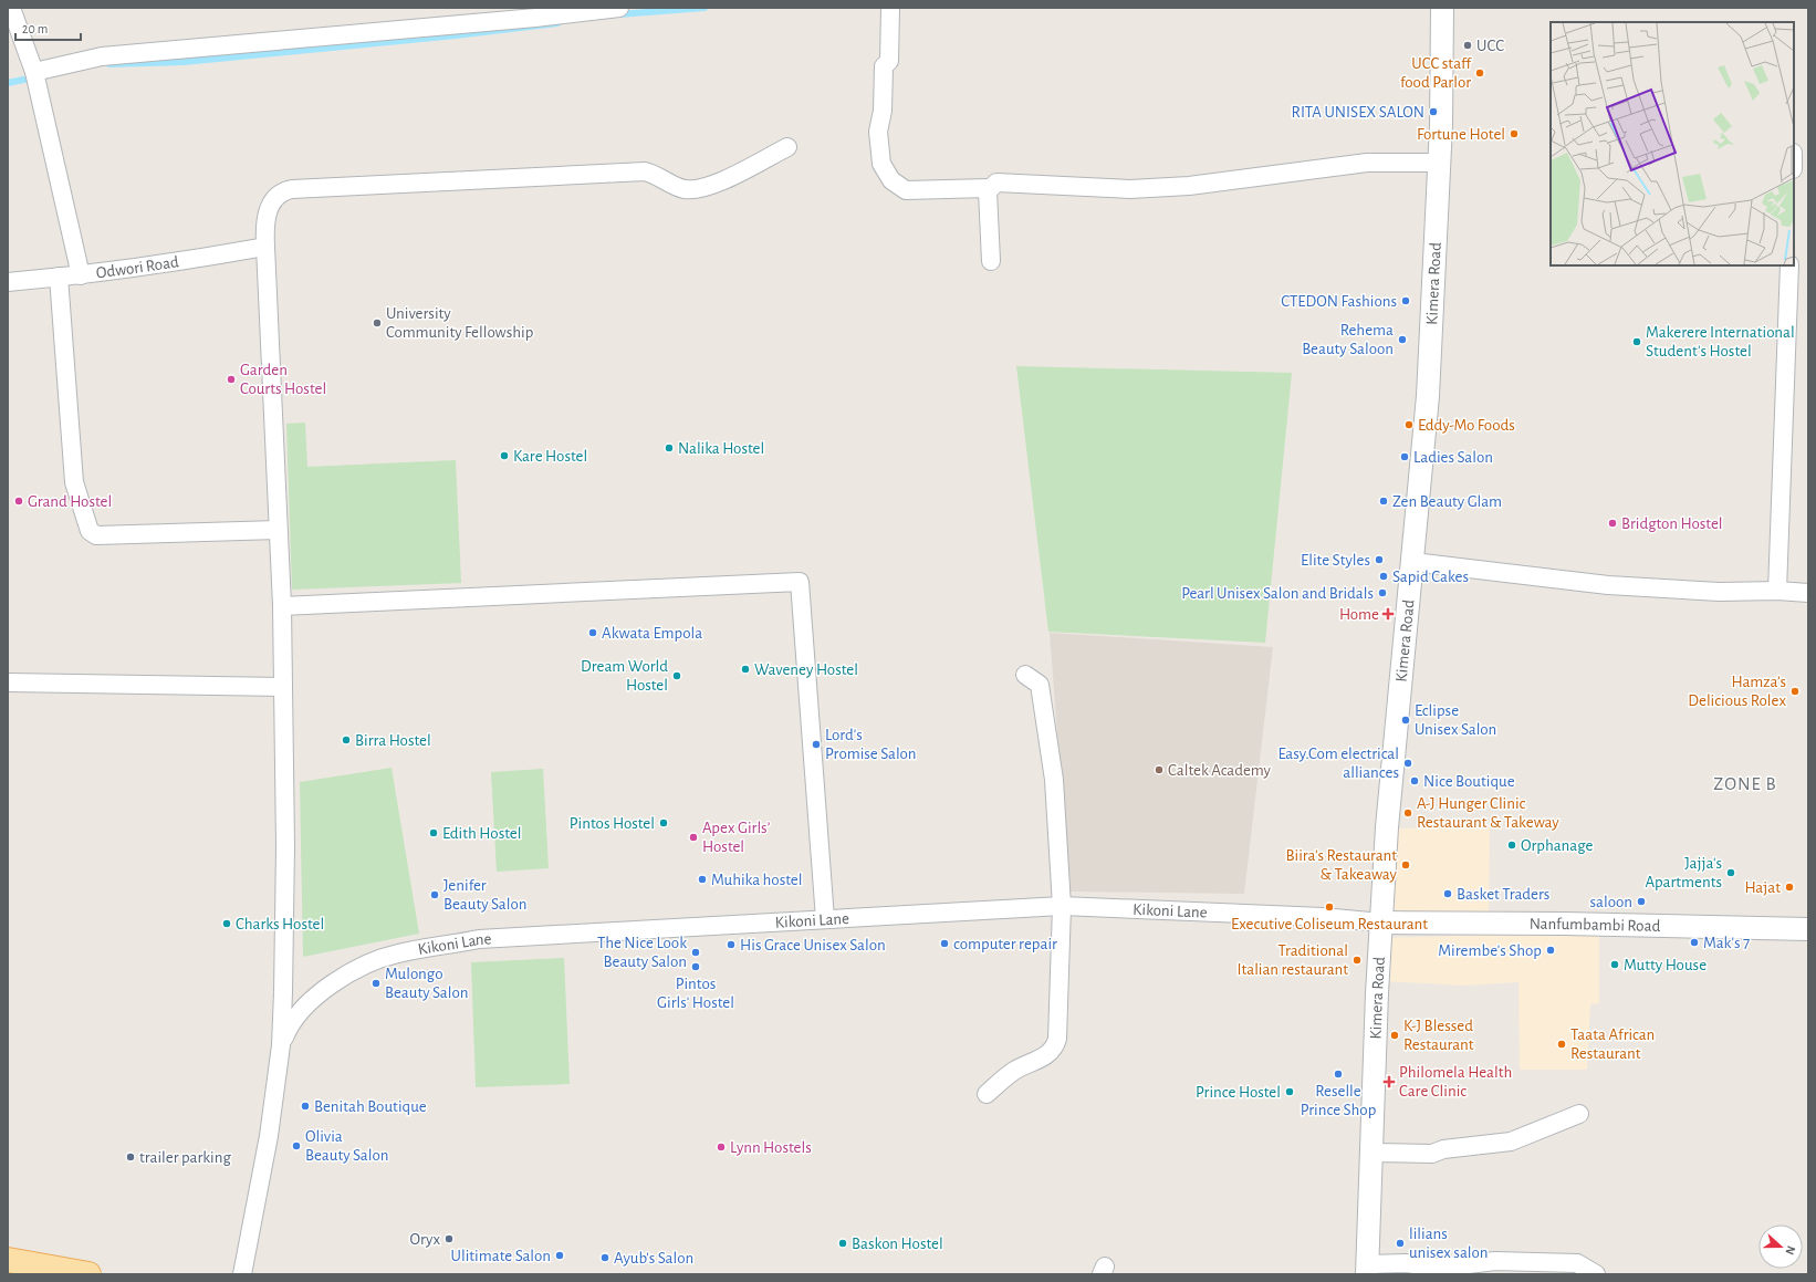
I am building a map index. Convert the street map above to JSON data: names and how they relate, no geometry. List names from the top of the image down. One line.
{"streets":{"street":["Odwori Road","Kimera Road","Kikoni Lane","Nanfumbambi Road"]},"crossings":[["Kimera Road","Kikoni Lane"],["Kimera Road","Nanfumbambi Road"],["Kikoni Lane","Nanfumbambi Road"]],"districts":["ZONE B"],"places":{"other":["UCC","UCC staff food Parlor","RITA UNISEX SALON","Fortune Hotel","CTEDON Fashions","University Community Fellowship","Rehema Beauty Saloon","Makerere International Student's Hostel","Garden Courts Hostel","Eddy-Mo Foods","Nalika Hostel","Kare Hostel","Ladies Salon","Grand Hostel","Zen Beauty Glam","Bridgton Hostel","Elite Styles","Sapid Cakes","Pearl Unisex Salon and Bridals","Akwata Empola","Waveney Hostel","Dream World Hostel","Hamza’s Delicious Rolex","Eclipse Unisex Salon","Birra Hostel","Lord's Promise Salon","Easy.Com electrical alliances","Caltek Academy","Nice Boutique","A-J Hunger Clinic Restaurant & Takeway","Pintos Hostel","Edith Hostel","Apex Girls’ Hostel","Orphanage","Biira's Restaurant & Takeaway","Jajja's Apartments","Muhika hostel","Hajat","Basket Traders","Jenifer Beauty Salon","saloon","Executive Coliseum Restaurant","Charks Hostel","Mak's 7","computer repair","His Grace Unisex Salon","Mirembe's Shop","The Nice Look Beauty Salon","Traditional Italian restaurant","Mutty House","Pintos Girls' Hostel","Mulongo Beauty Salon","K-J Blessed Restaurant","Taata African Restaurant","Reselle Prince Shop","Prince Hostel","Benitah Boutique","Olivia Beauty Salon","Lynn Hostels","trailer parking","Oryx","Baskon Hostel","lilians unisex salon","Ulitimate Salon","Ayub's Salon"],"health":["Home","Philomela Health Care Clinic"]},"scale_bar":"20 m","north":"right"}
